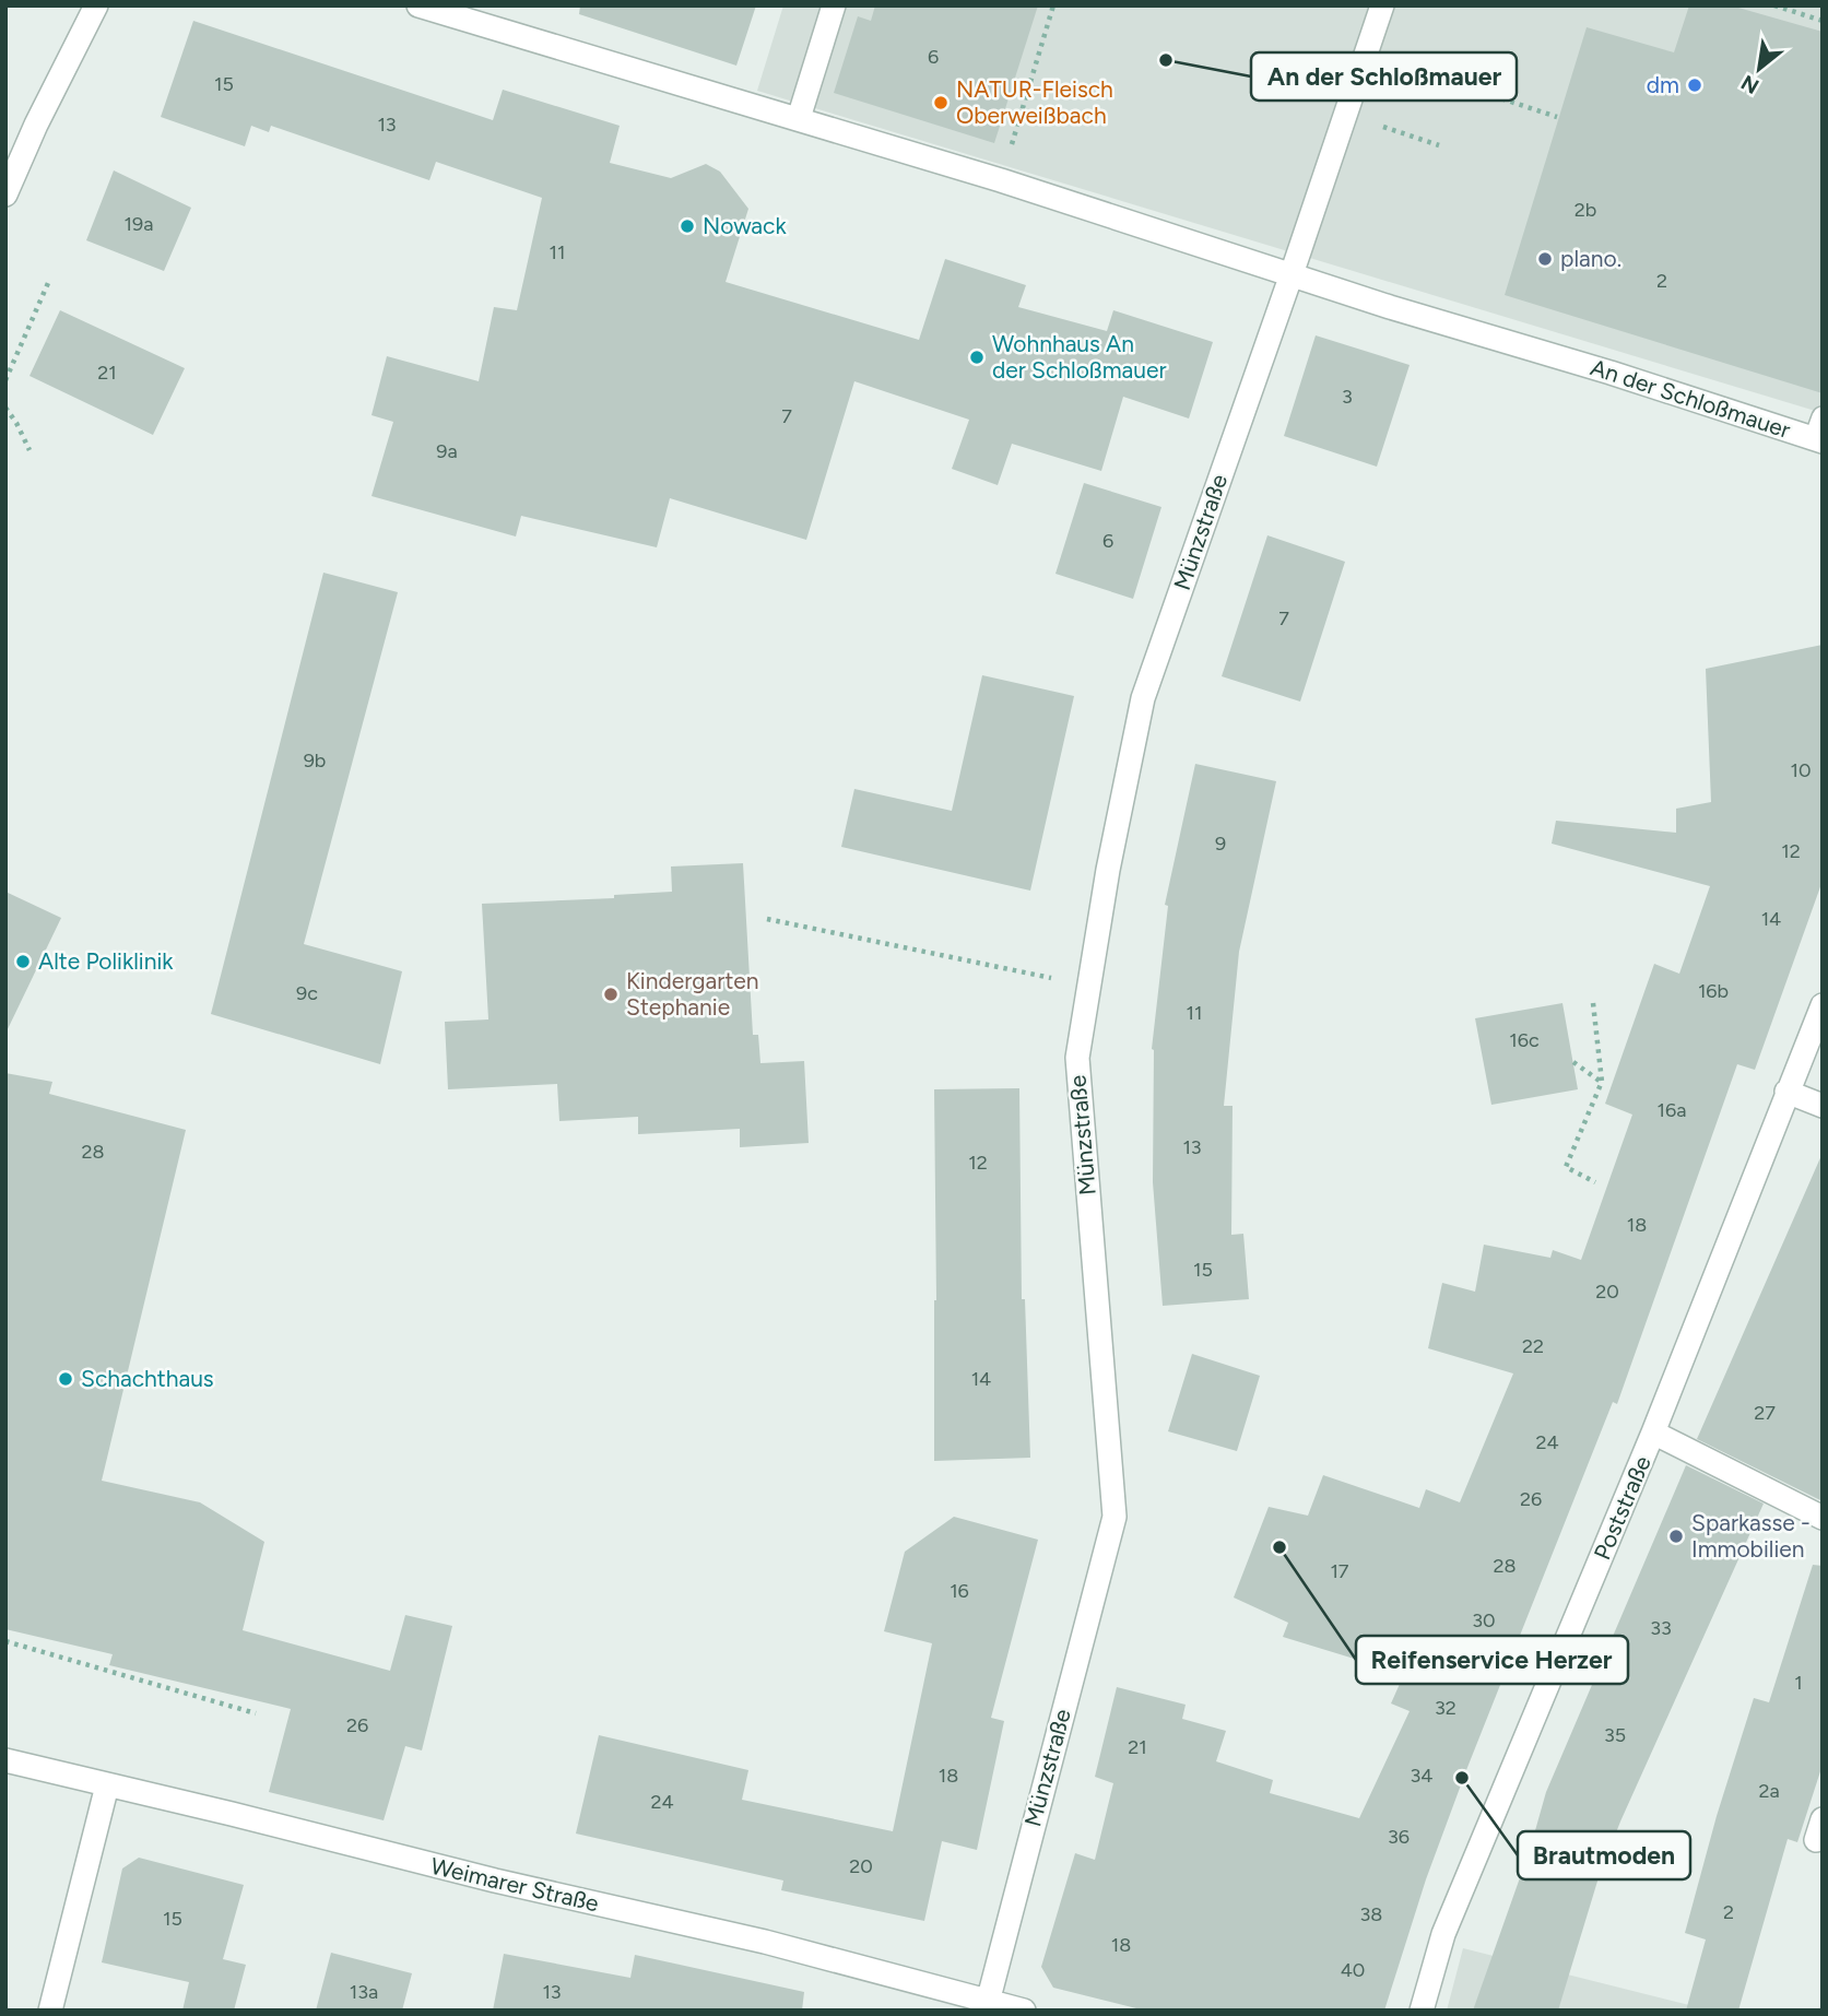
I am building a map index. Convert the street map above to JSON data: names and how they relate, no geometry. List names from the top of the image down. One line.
{"streets":{"street":["An der Schloßmauer","Münzstraße","Poststraße","Weimarer Straße"]},"crossings":[["An der Schloßmauer","Münzstraße"],["Münzstraße","Weimarer Straße"]],"places":["An der Schloßmauer","dm","NATUR-Fleisch Oberweißbach","Nowack","plano.","Wohnhaus An der Schloßmauer","Alte Poliklinik","Kindergarten Stephanie","Schachthaus","Sparkasse - Immobilien","Reifenservice Herzer","Brautmoden"],"house_numbers":["6","15","13","2b","19a","11","2","21","3","7","9a","6","7","9b","10","9","12","14","16b","9c","11","16c","16a","13","28","12","18","15","20","22","14","27","24","26","28","17","16","30","33","1","32","26","35","21","18","34","2a","24","36","20","2","38","15","18","40","13a","13"],"north":"bottom left"}
